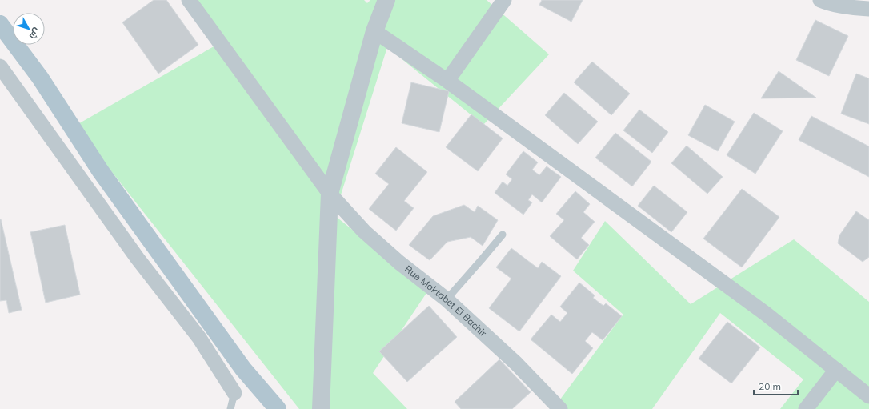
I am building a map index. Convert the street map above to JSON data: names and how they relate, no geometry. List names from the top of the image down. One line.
{"streets":{"street":["Rue Maktabet El Bachir"]},"scale_bar":"20 m","north":"bottom right"}
